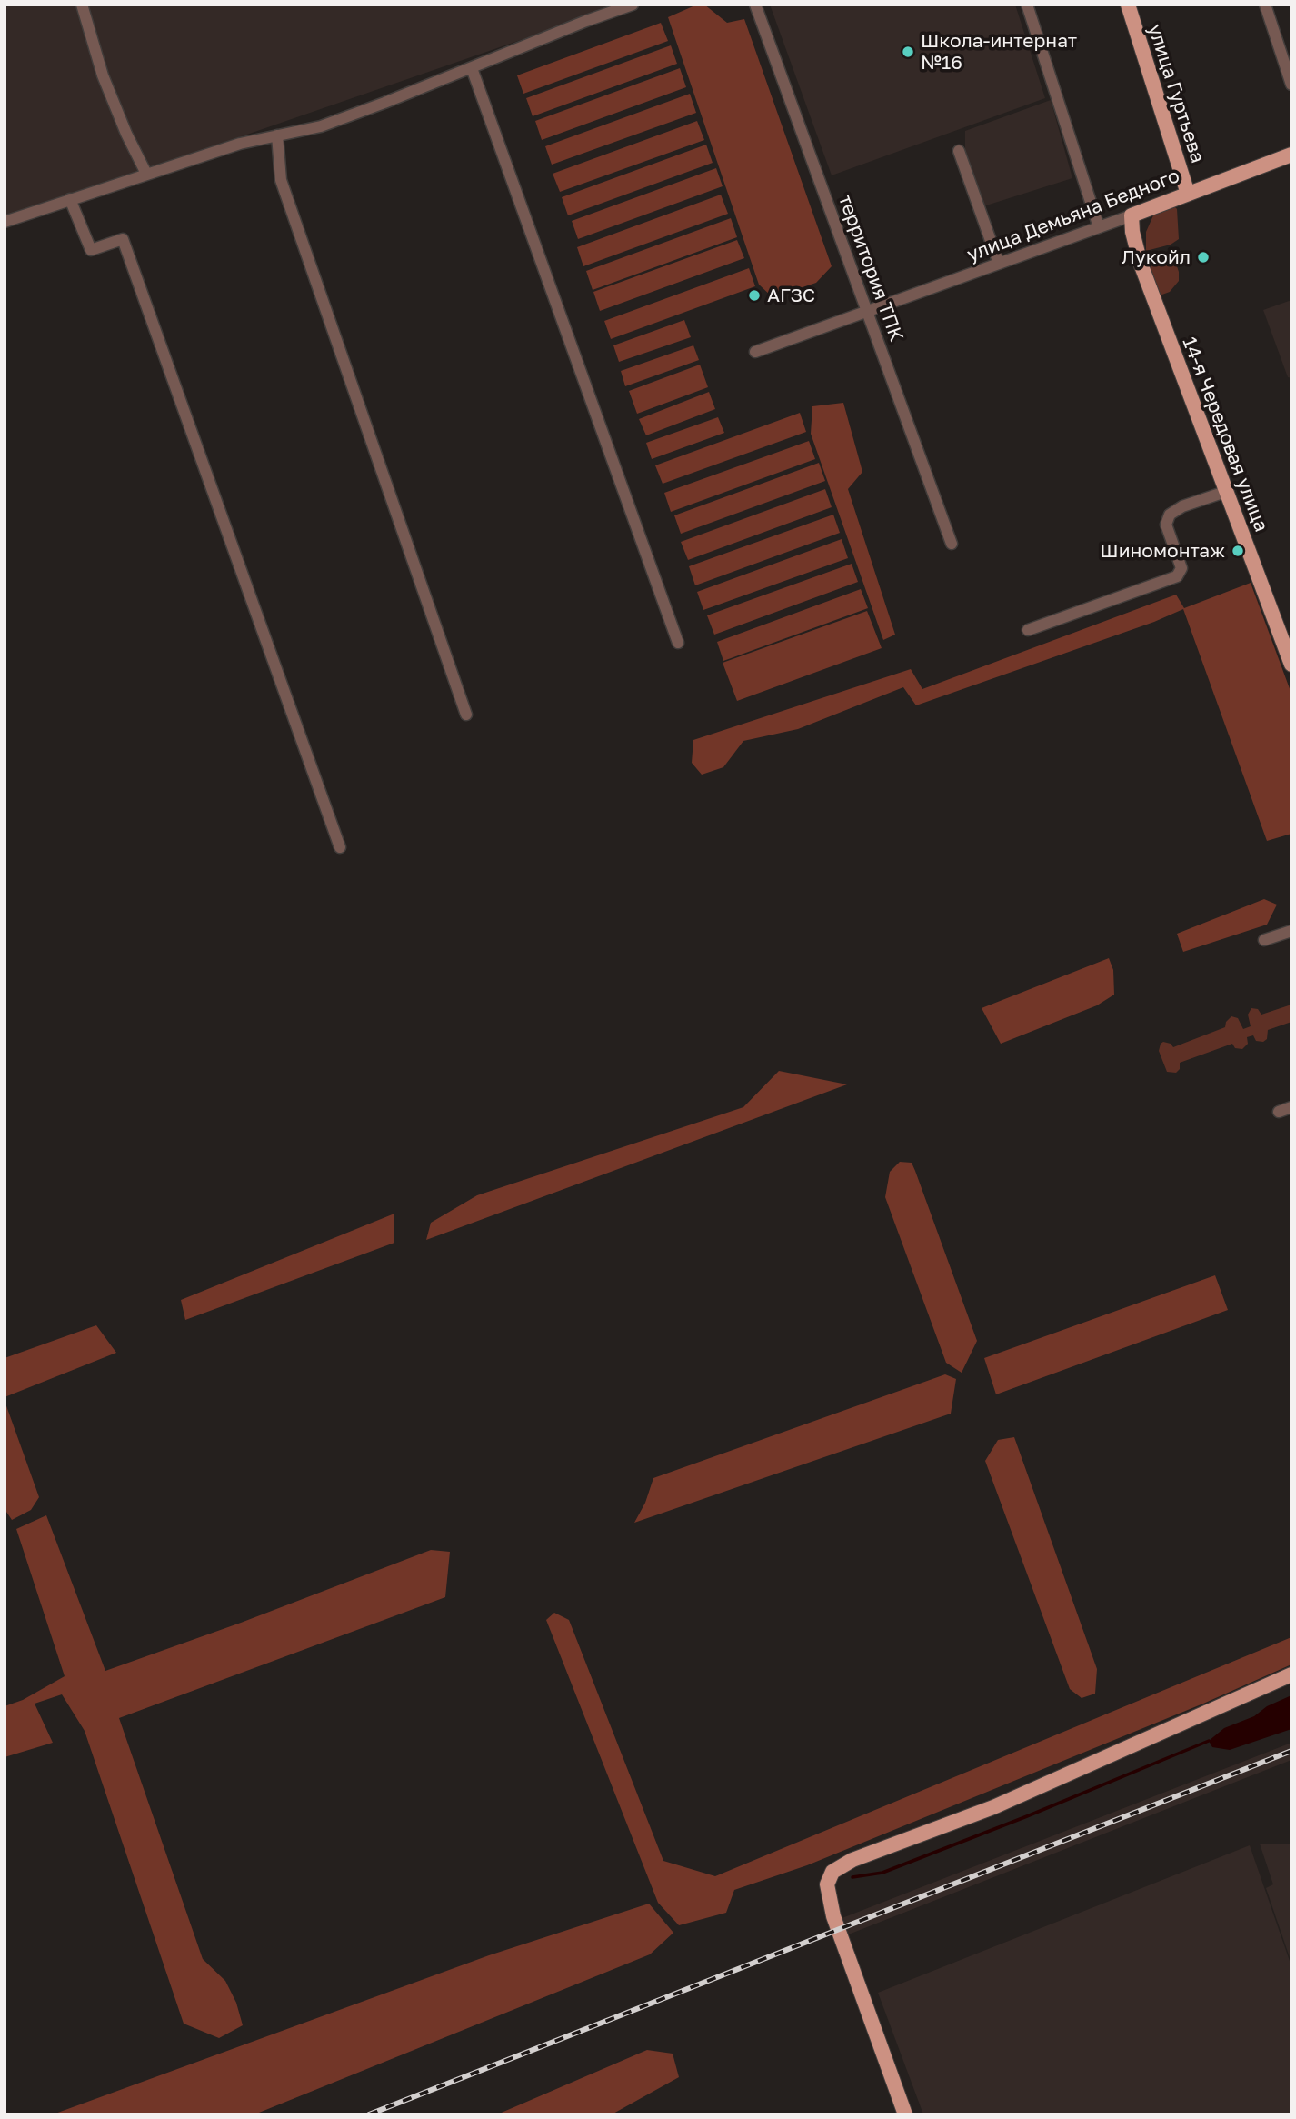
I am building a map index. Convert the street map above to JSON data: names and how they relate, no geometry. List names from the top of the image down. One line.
{"streets":{"main road":["улица Гуртьева","улица Демьяна Бедного","14-я Чередовая улица"],"street":["территория ТПК"]},"crossings":[["улица Гуртьева","улица Демьяна Бедного"],["улица Демьяна Бедного","территория ТПК"],["улица Демьяна Бедного","14-я Чередовая улица"]],"places":["Школа-интернат №16","Лукойл","АГЗС","Шиномонтаж"]}
